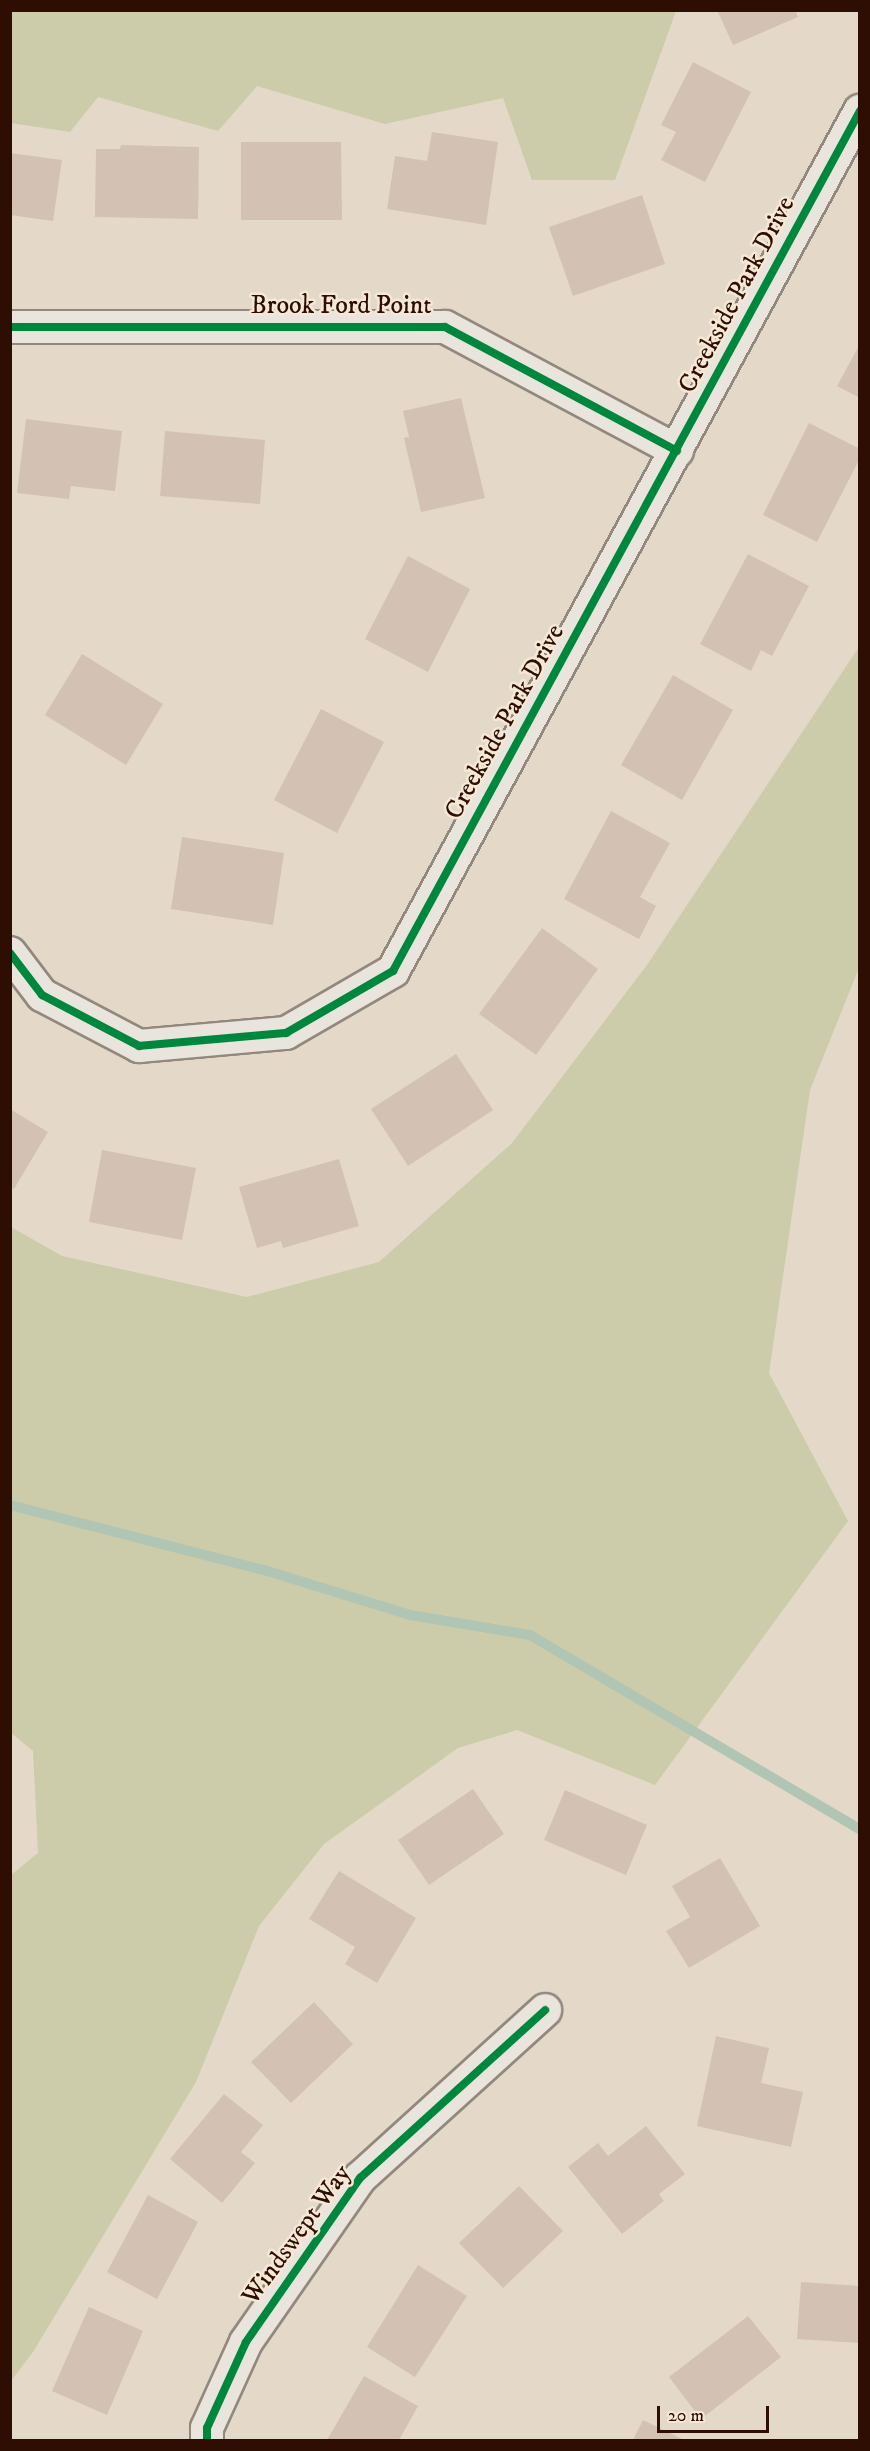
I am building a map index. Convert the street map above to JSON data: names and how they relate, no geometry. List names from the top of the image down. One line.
{"streets":{"street":["Creekside Park Drive","Brook Ford Point","Windswept Way"]},"crossings":[["Creekside Park Drive","Brook Ford Point"]],"scale_bar":"20 m"}
